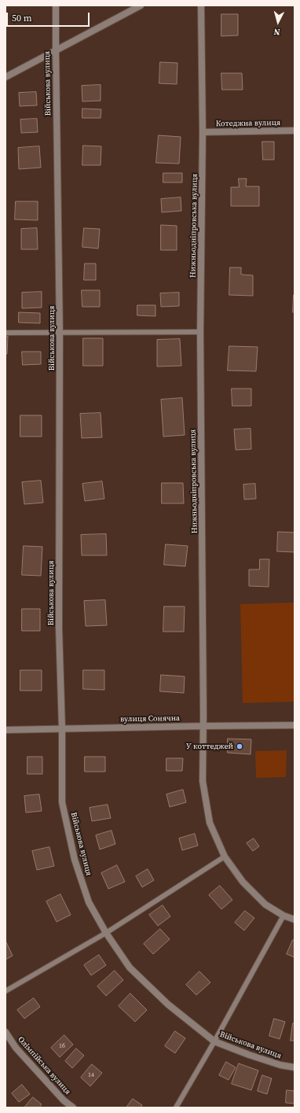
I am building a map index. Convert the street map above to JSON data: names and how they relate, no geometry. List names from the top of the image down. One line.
{"streets":{"street":["Військова вулиця","Котеджна вулиця","Нижньодніпровська вулиця","вулиця Сонячна","Олімпійська вулиця"]},"crossings":[["Військова вулиця","вулиця Сонячна"],["Котеджна вулиця","Нижньодніпровська вулиця"],["Нижньодніпровська вулиця","вулиця Сонячна"]],"places":["У коттеджей"],"house_numbers":["16","14"],"scale_bar":"50 m","north":"bottom"}
